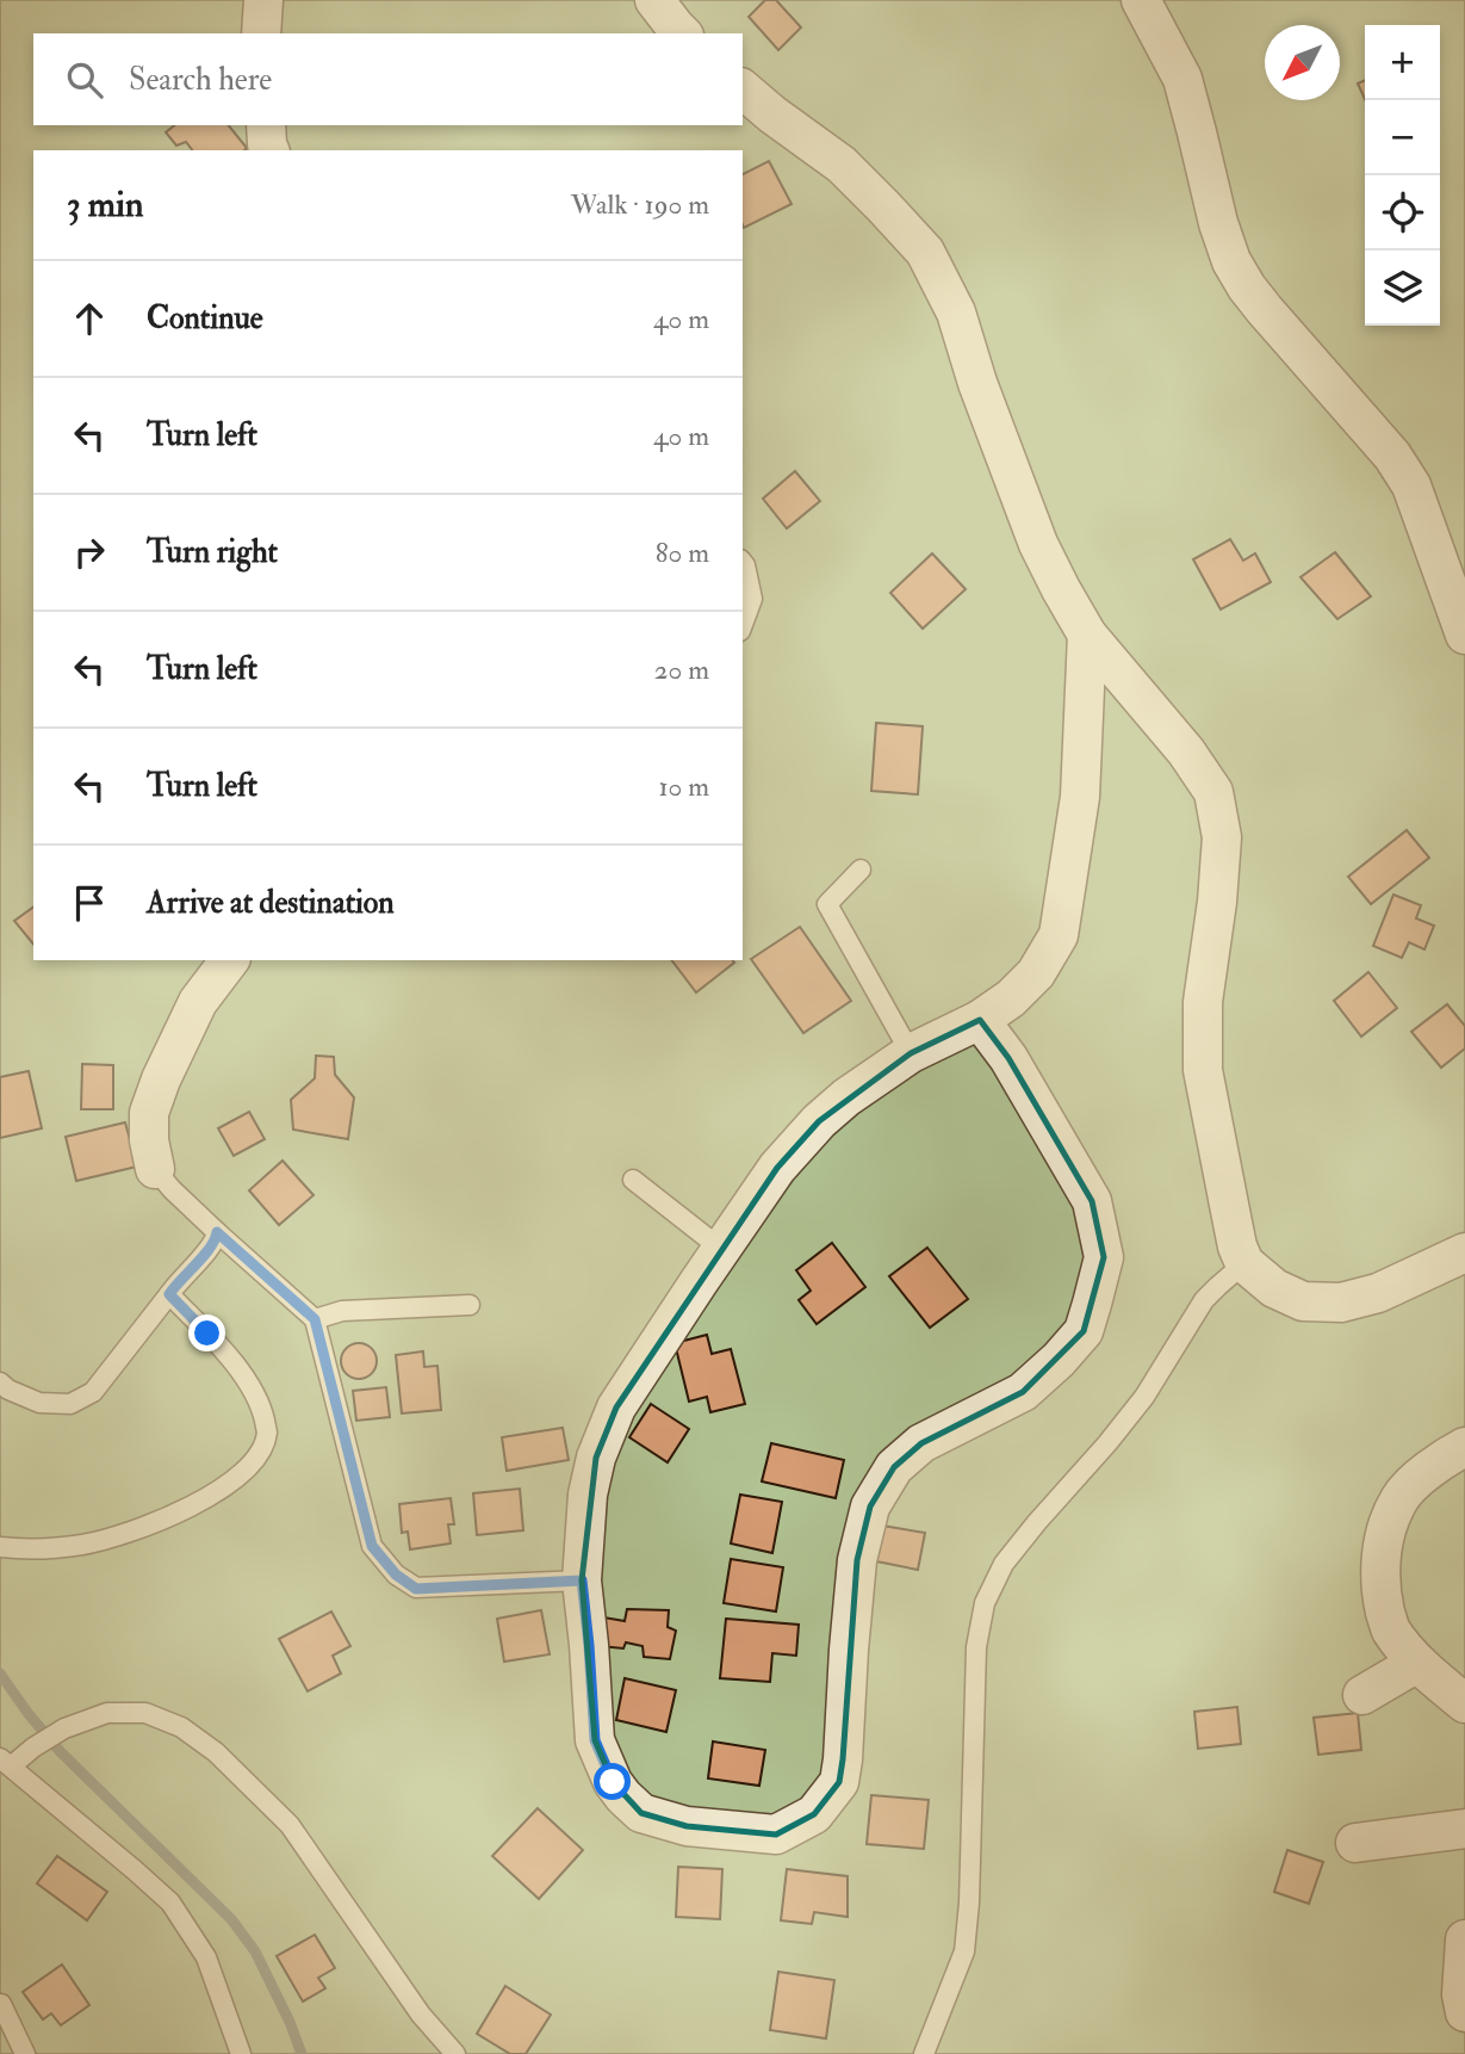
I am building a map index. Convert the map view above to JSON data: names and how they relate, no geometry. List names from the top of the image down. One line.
{"north":"bottom left","page":{"map_buttons":["+","−"],"search":"Search here","heading":["3 min","Walk · 190 m"],"list":[["Continue","40 m"],["Turn left","40 m"],["Turn right","80 m"],["Turn left","20 m"],["Turn left","10 m"],"Arrive at destination"]}}
